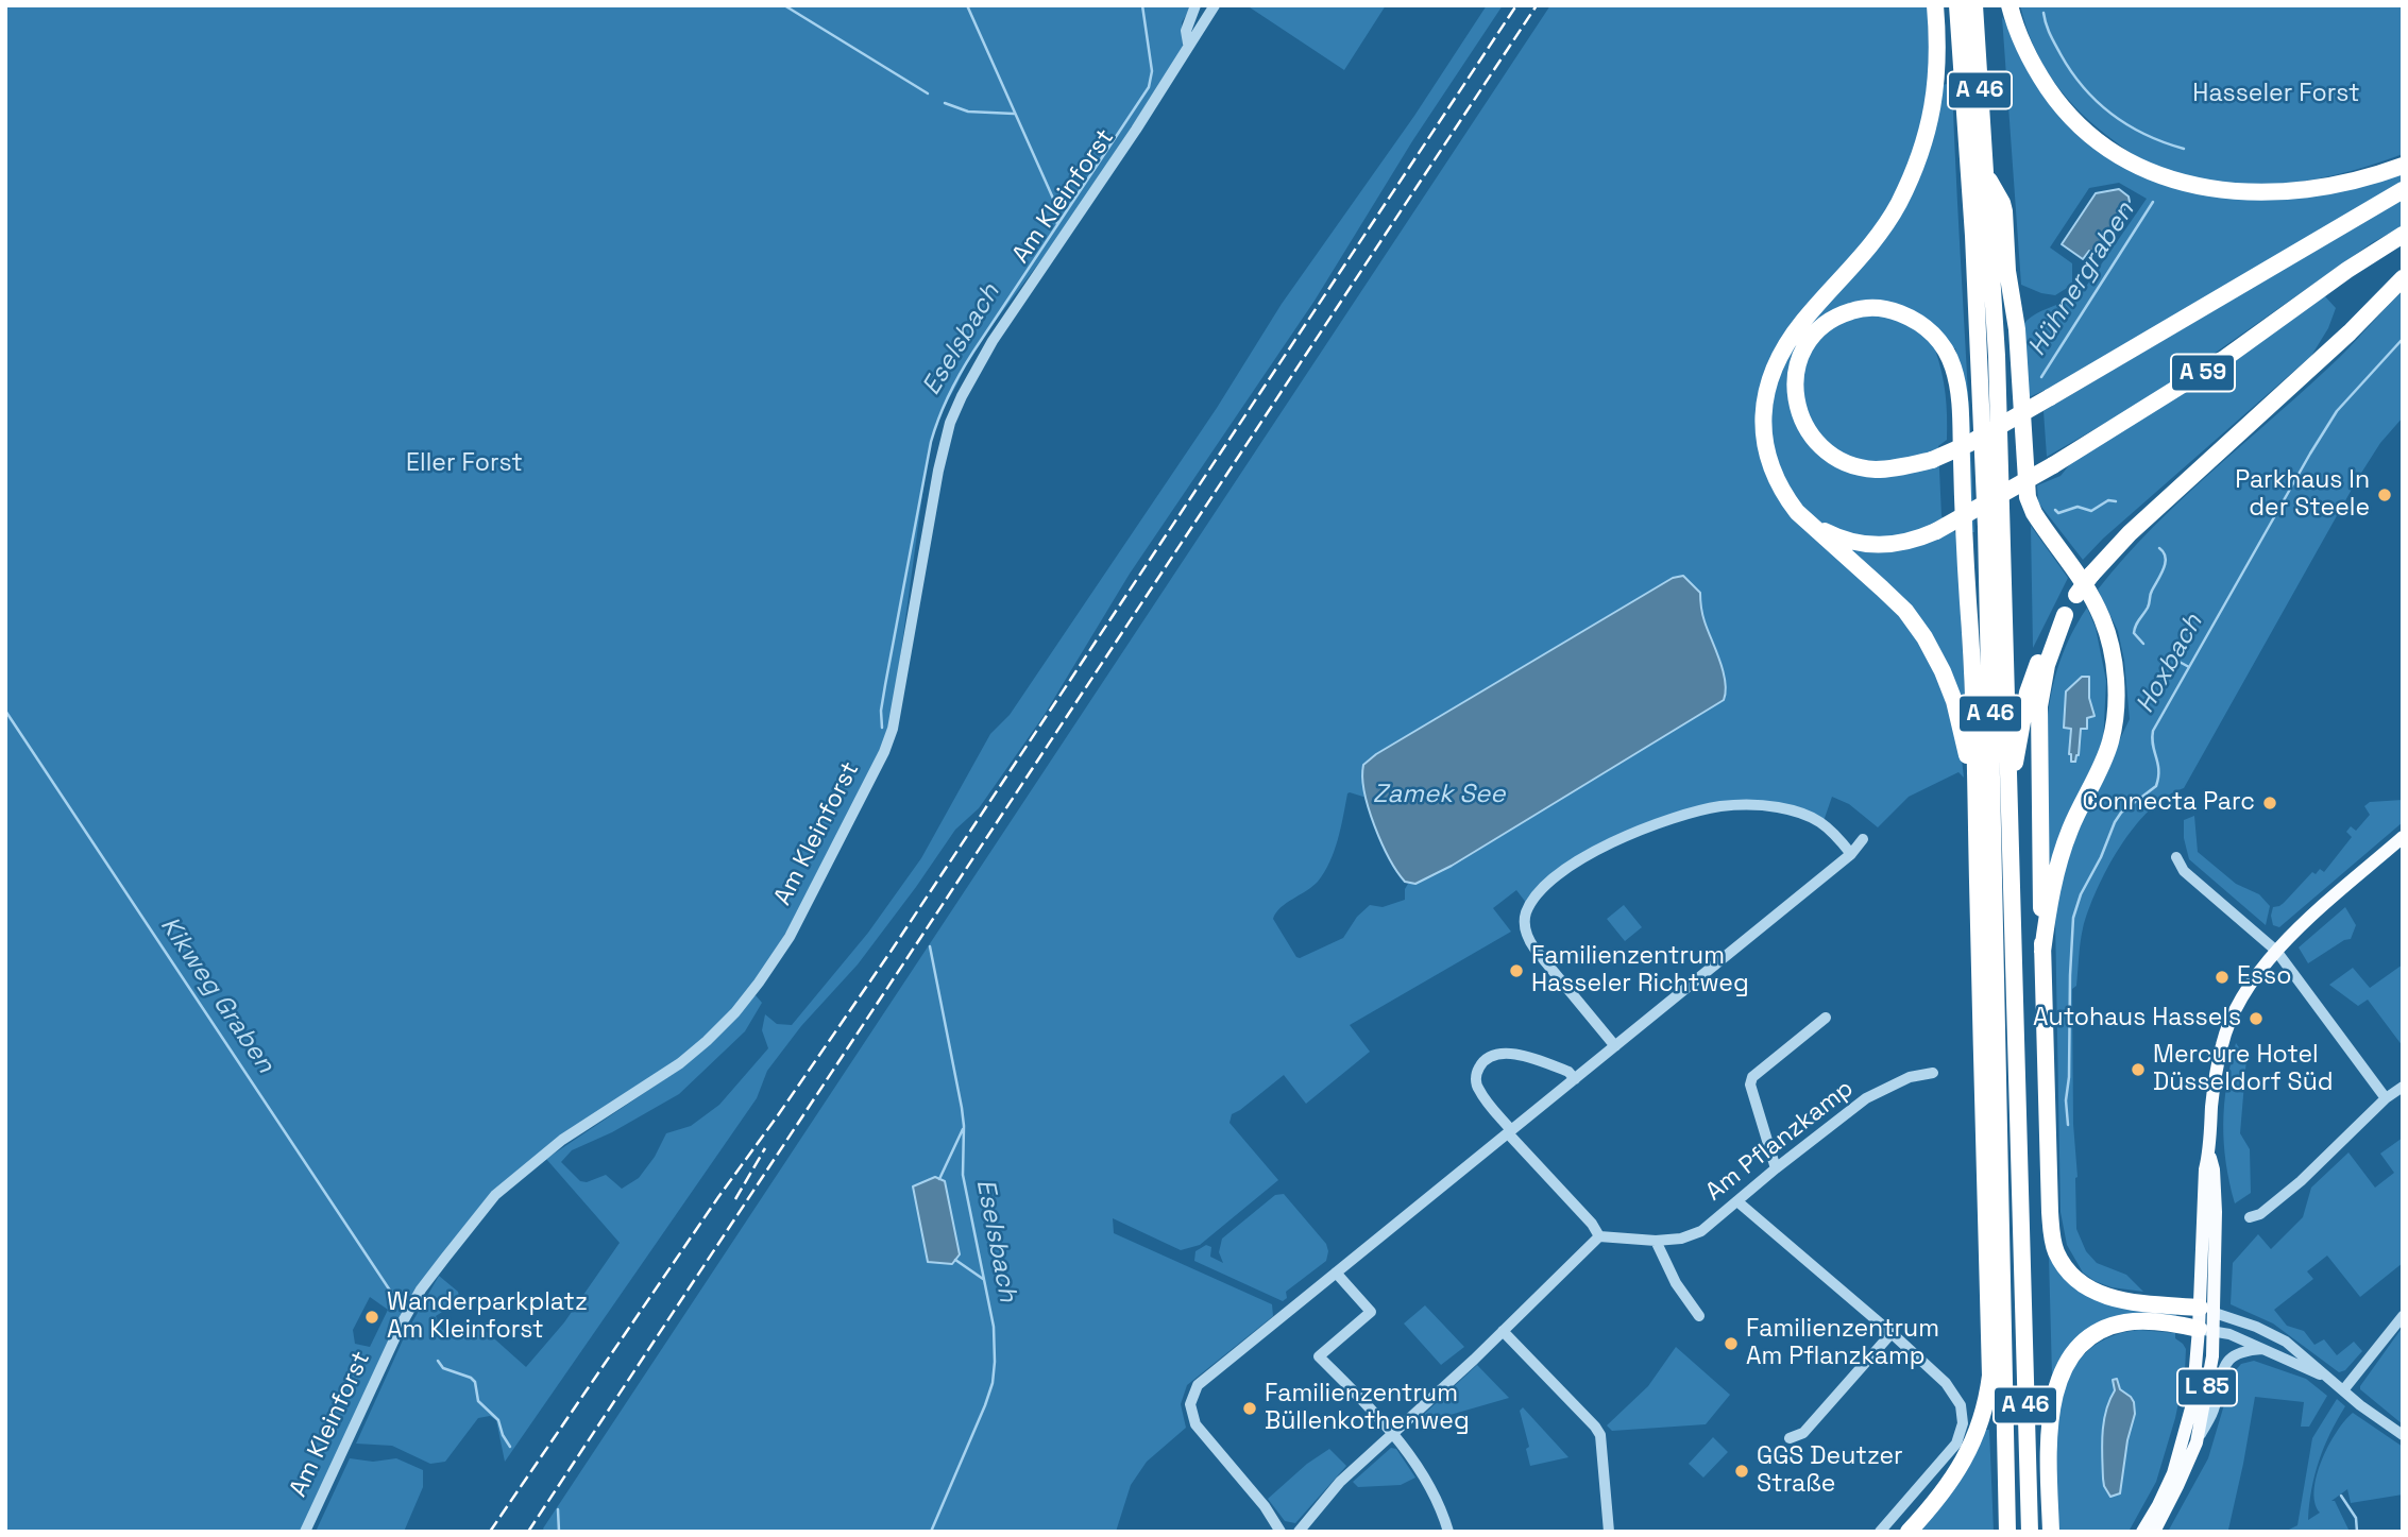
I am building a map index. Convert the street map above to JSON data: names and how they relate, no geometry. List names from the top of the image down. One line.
{"streets":{"highway":["A 46","A 59"],"main road":["L 85"],"street":["Am Kleinforst","Am Pflanzkamp"]},"water":["Hühnergraben","Eselsbach","Hoxbach","Zamek See","Kikweg Graben"],"parks":["Hasseler Forst","Eller Forst"],"places":["Parkhaus In der Steele","Connecta Parc","Familienzentrum Hasseler Richtweg","Esso","Autohaus Hassels","Mercure Hotel Düsseldorf Süd","Wanderparkplatz Am Kleinforst","Familienzentrum Am Pflanzkamp","Familienzentrum Büllenkothenweg","GGS Deutzer Straße"]}
